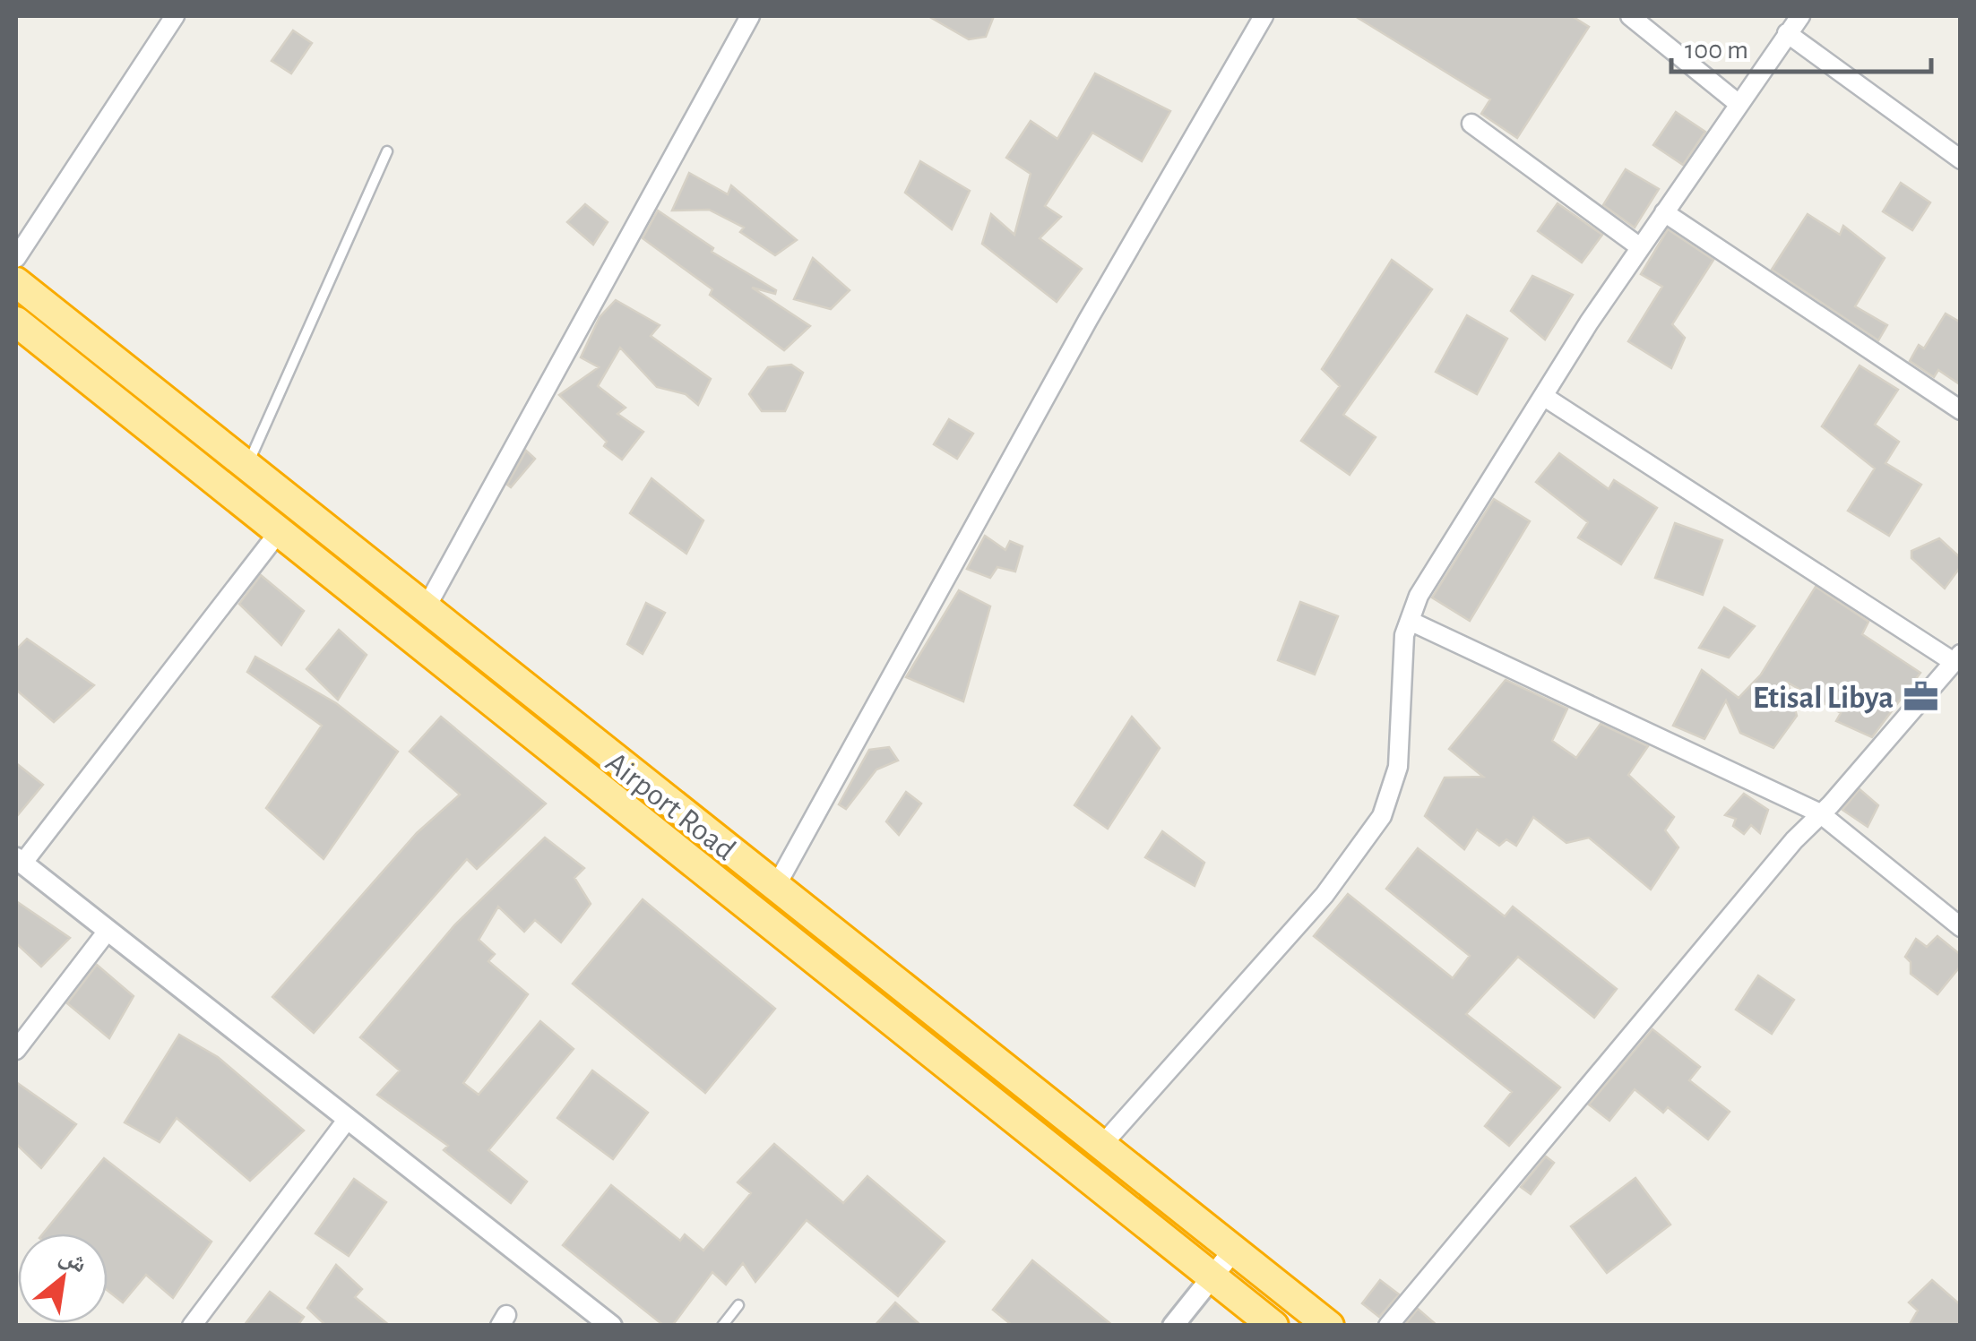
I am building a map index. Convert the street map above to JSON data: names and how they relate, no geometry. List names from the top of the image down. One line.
{"streets":{"highway":["Airport Road"]},"places":{"office":["Etisal Libya"]},"scale_bar":"100 m","north":"top right"}
